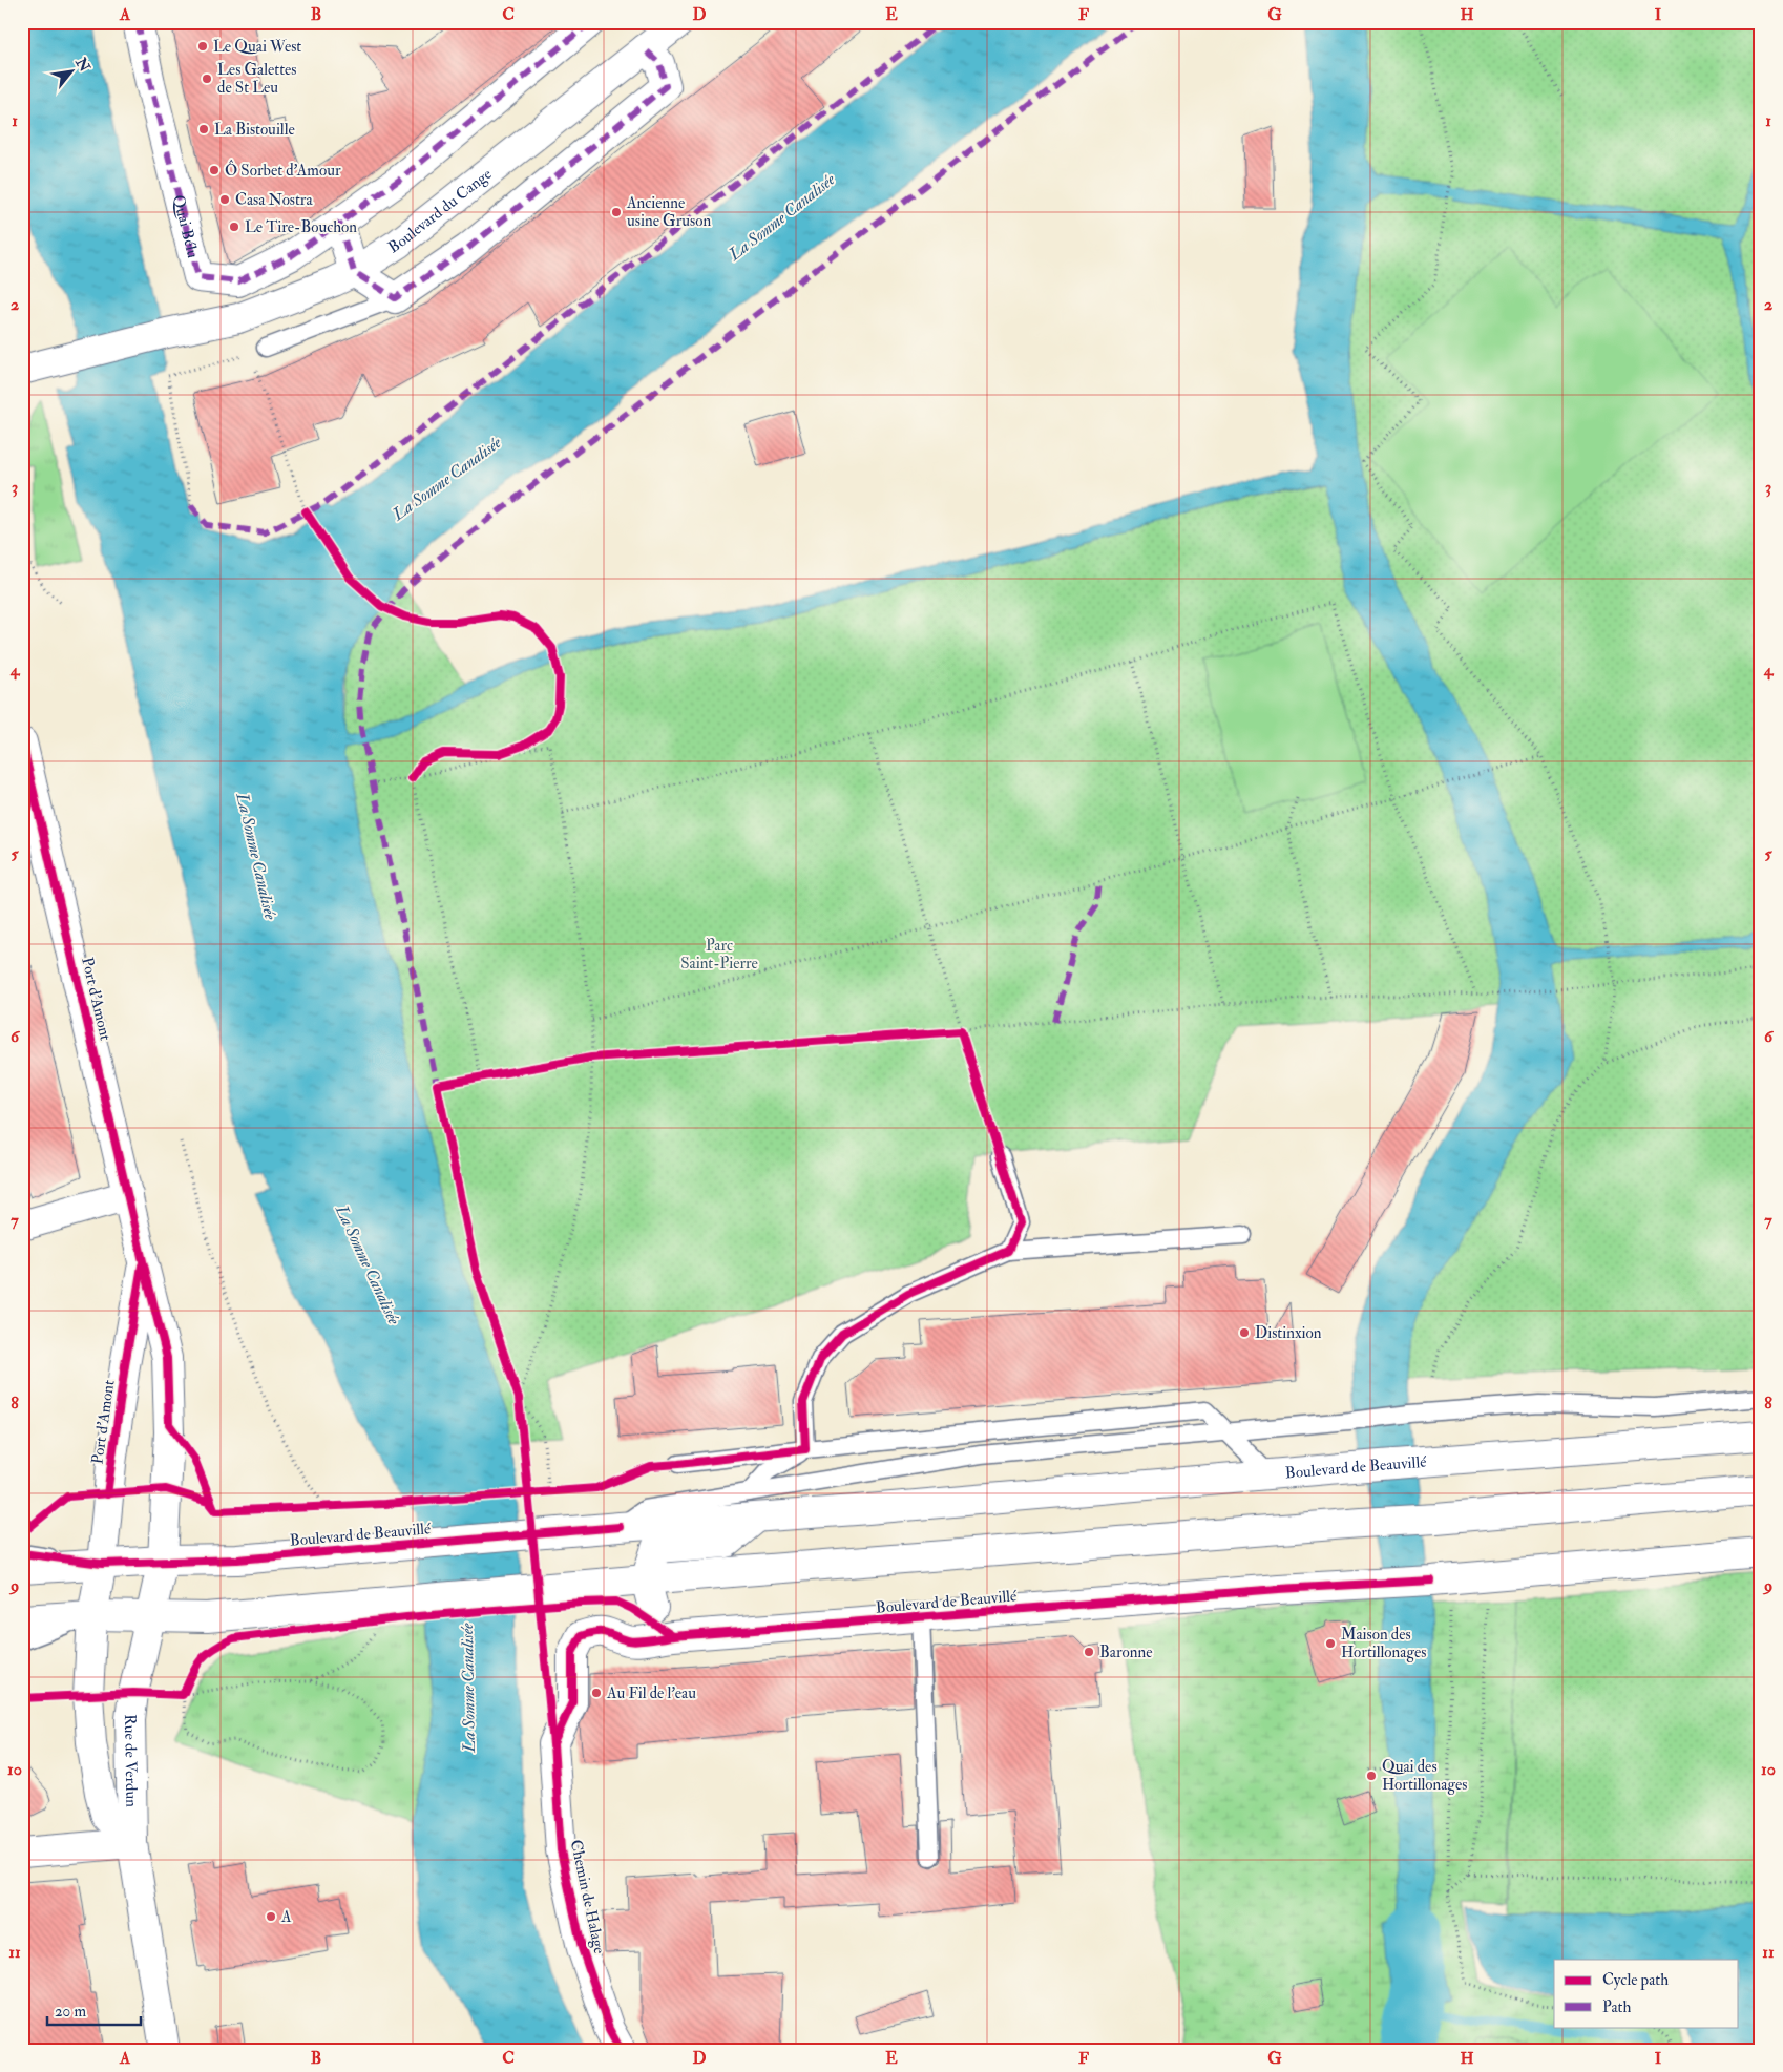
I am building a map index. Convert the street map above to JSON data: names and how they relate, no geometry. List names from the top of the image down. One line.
{"streets":{"street":["Boulevard du Cange","Quai Bélu","Port d'Amont","Boulevard de Beauvillé","Rue de Verdun","Chemin de Halage"]},"crossings":[["Port d'Amont","Boulevard de Beauvillé"],["Port d'Amont","Rue de Verdun"],["Boulevard de Beauvillé","Chemin de Halage"]],"water":["La Somme Canalisée"],"parks":["Parc Saint-Pierre"],"places":["Le Quai West","Les Galettes de St Leu","La Bistouille","Ô Sorbet d'Amour","Casa Nostra","Ancienne usine Gruson","Le Tire-Bouchon","Distinxion","Maison des Hortillonages","Baronne","Au Fil de l'eau","Quai des Hortillonages","A"],"legend":["Cycle path","Path"],"scale_bar":"20 m","north":"top right","grid":{"columns":["A","B","C","D","E","F","G","H","I"],"rows":["1","2","3","4","5","6","7","8","9","10","11"]}}
